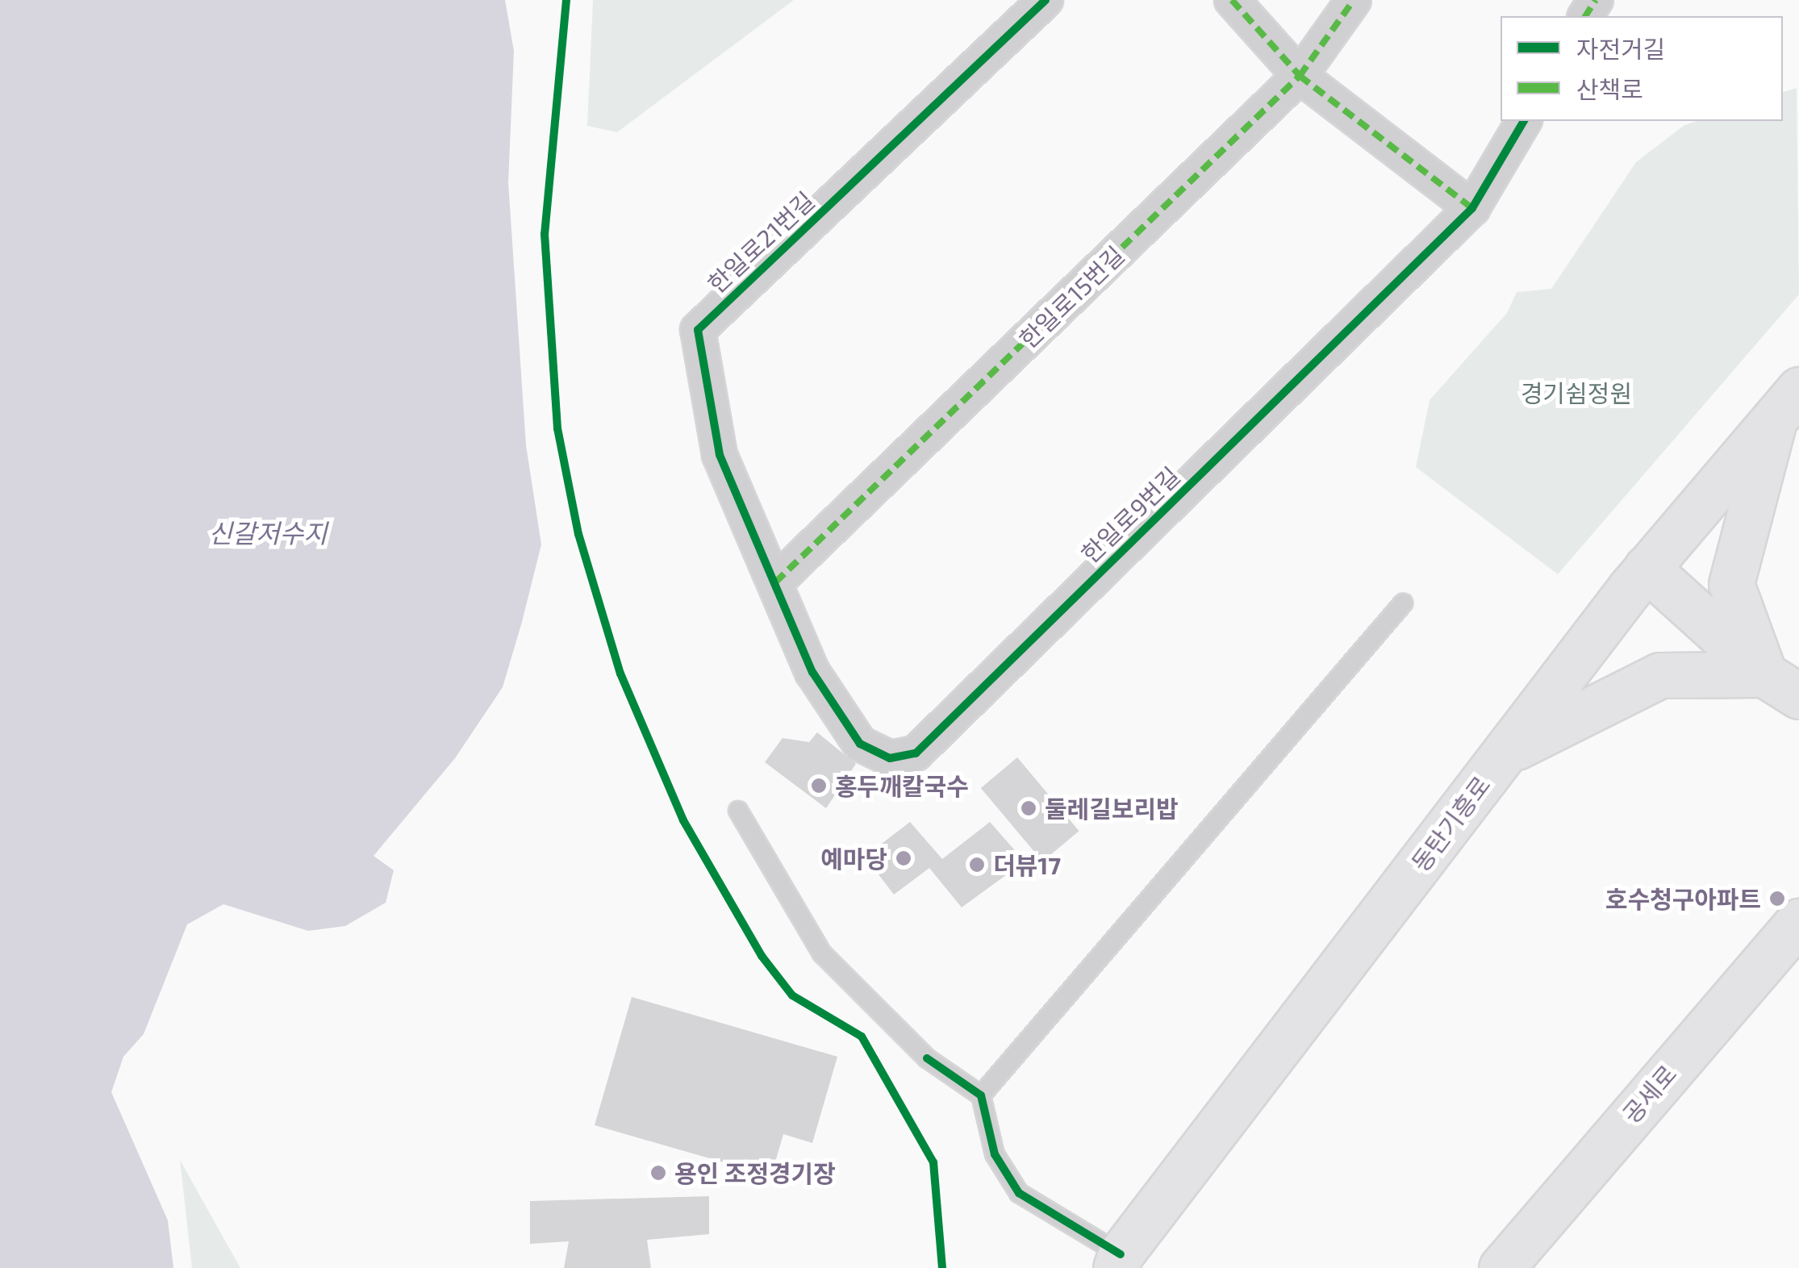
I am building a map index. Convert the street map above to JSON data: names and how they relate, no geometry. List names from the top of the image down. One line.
{"streets":{"main road":["동탄기흥로","공세로"],"street":["한일로21번길","한일로15번길","한일로9번길"]},"crossings":[["한일로21번길","한일로15번길"],["한일로21번길","한일로9번길"],["한일로15번길","한일로9번길"]],"water":["신갈저수지"],"parks":["경기쉼정원"],"places":["홍두깨칼국수","둘레길보리밥","예마당","더뷰17","호수청구아파트","용인 조정경기장"],"legend":["자전거길","산책로"]}
